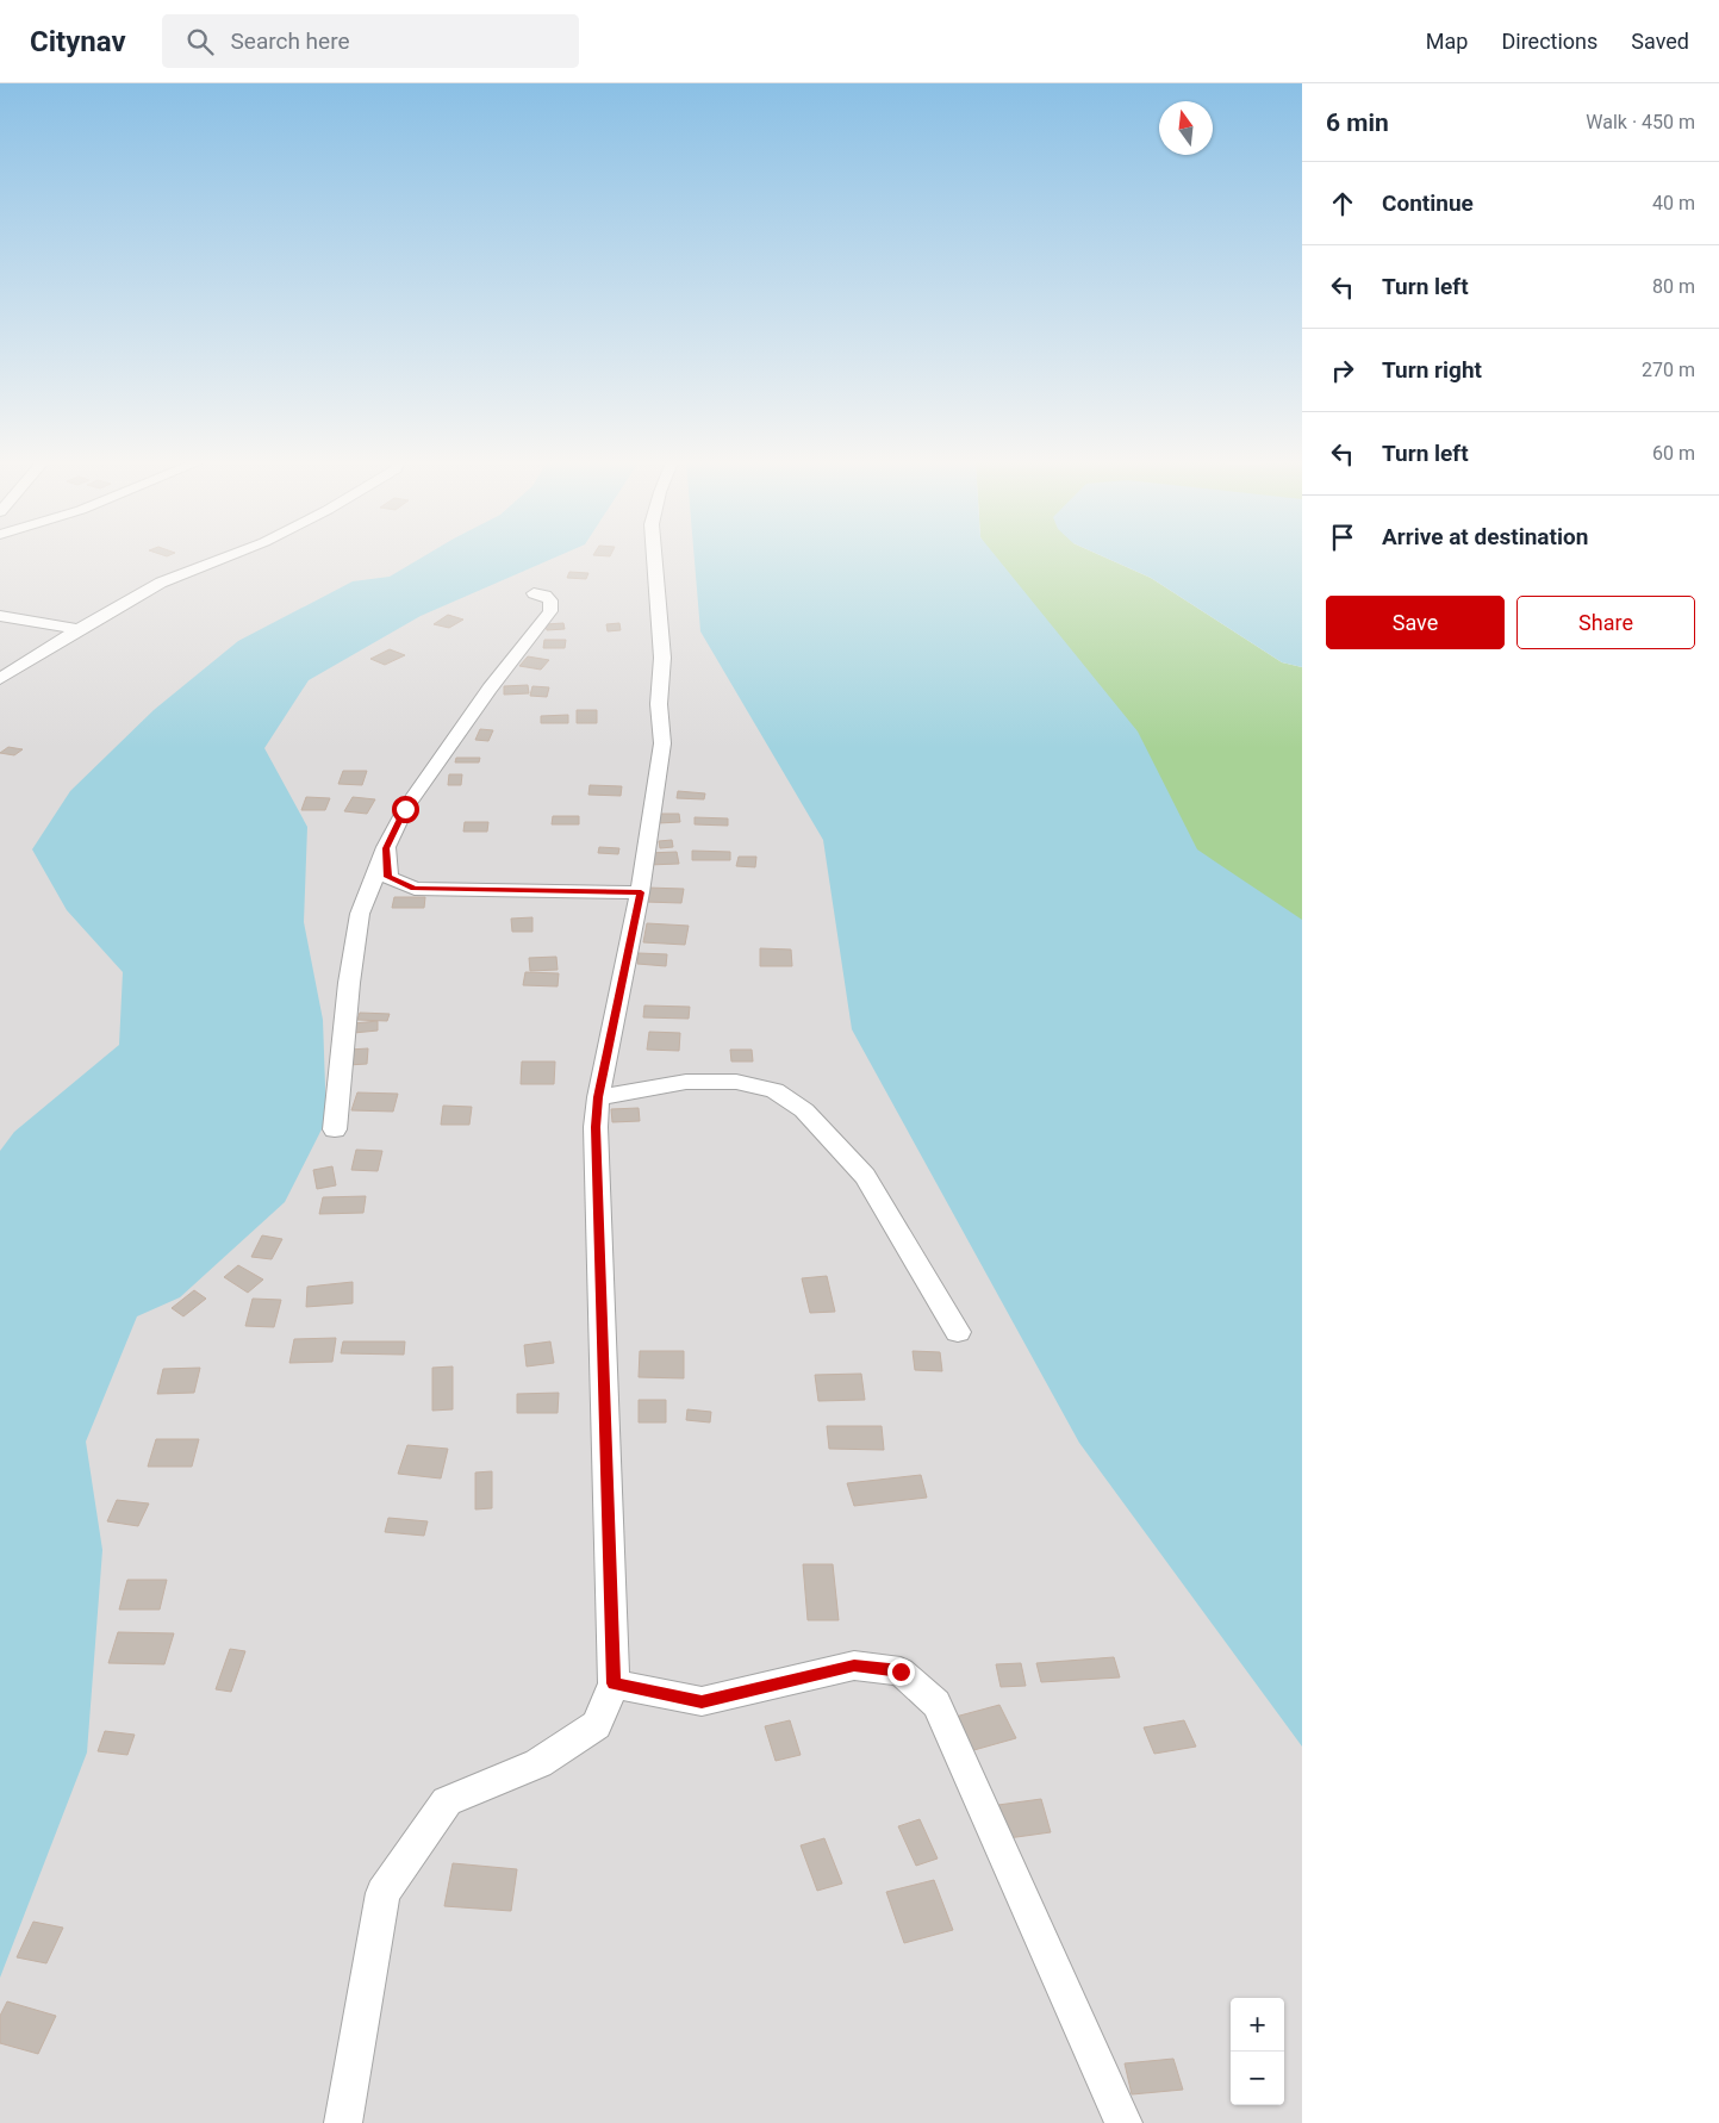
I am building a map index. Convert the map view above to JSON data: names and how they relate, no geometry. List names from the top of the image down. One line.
{"north":"top","page":{"header":"Citynav","search":"Search here","nav":["Map","Directions","Saved"],"heading":["6 min","Walk · 450 m"],"list":[["Continue","40 m"],["Turn left","80 m"],["Turn right","270 m"],["Turn left","60 m"],"Arrive at destination"],"buttons":["Save","Share"],"map_buttons":["+","−"]}}
